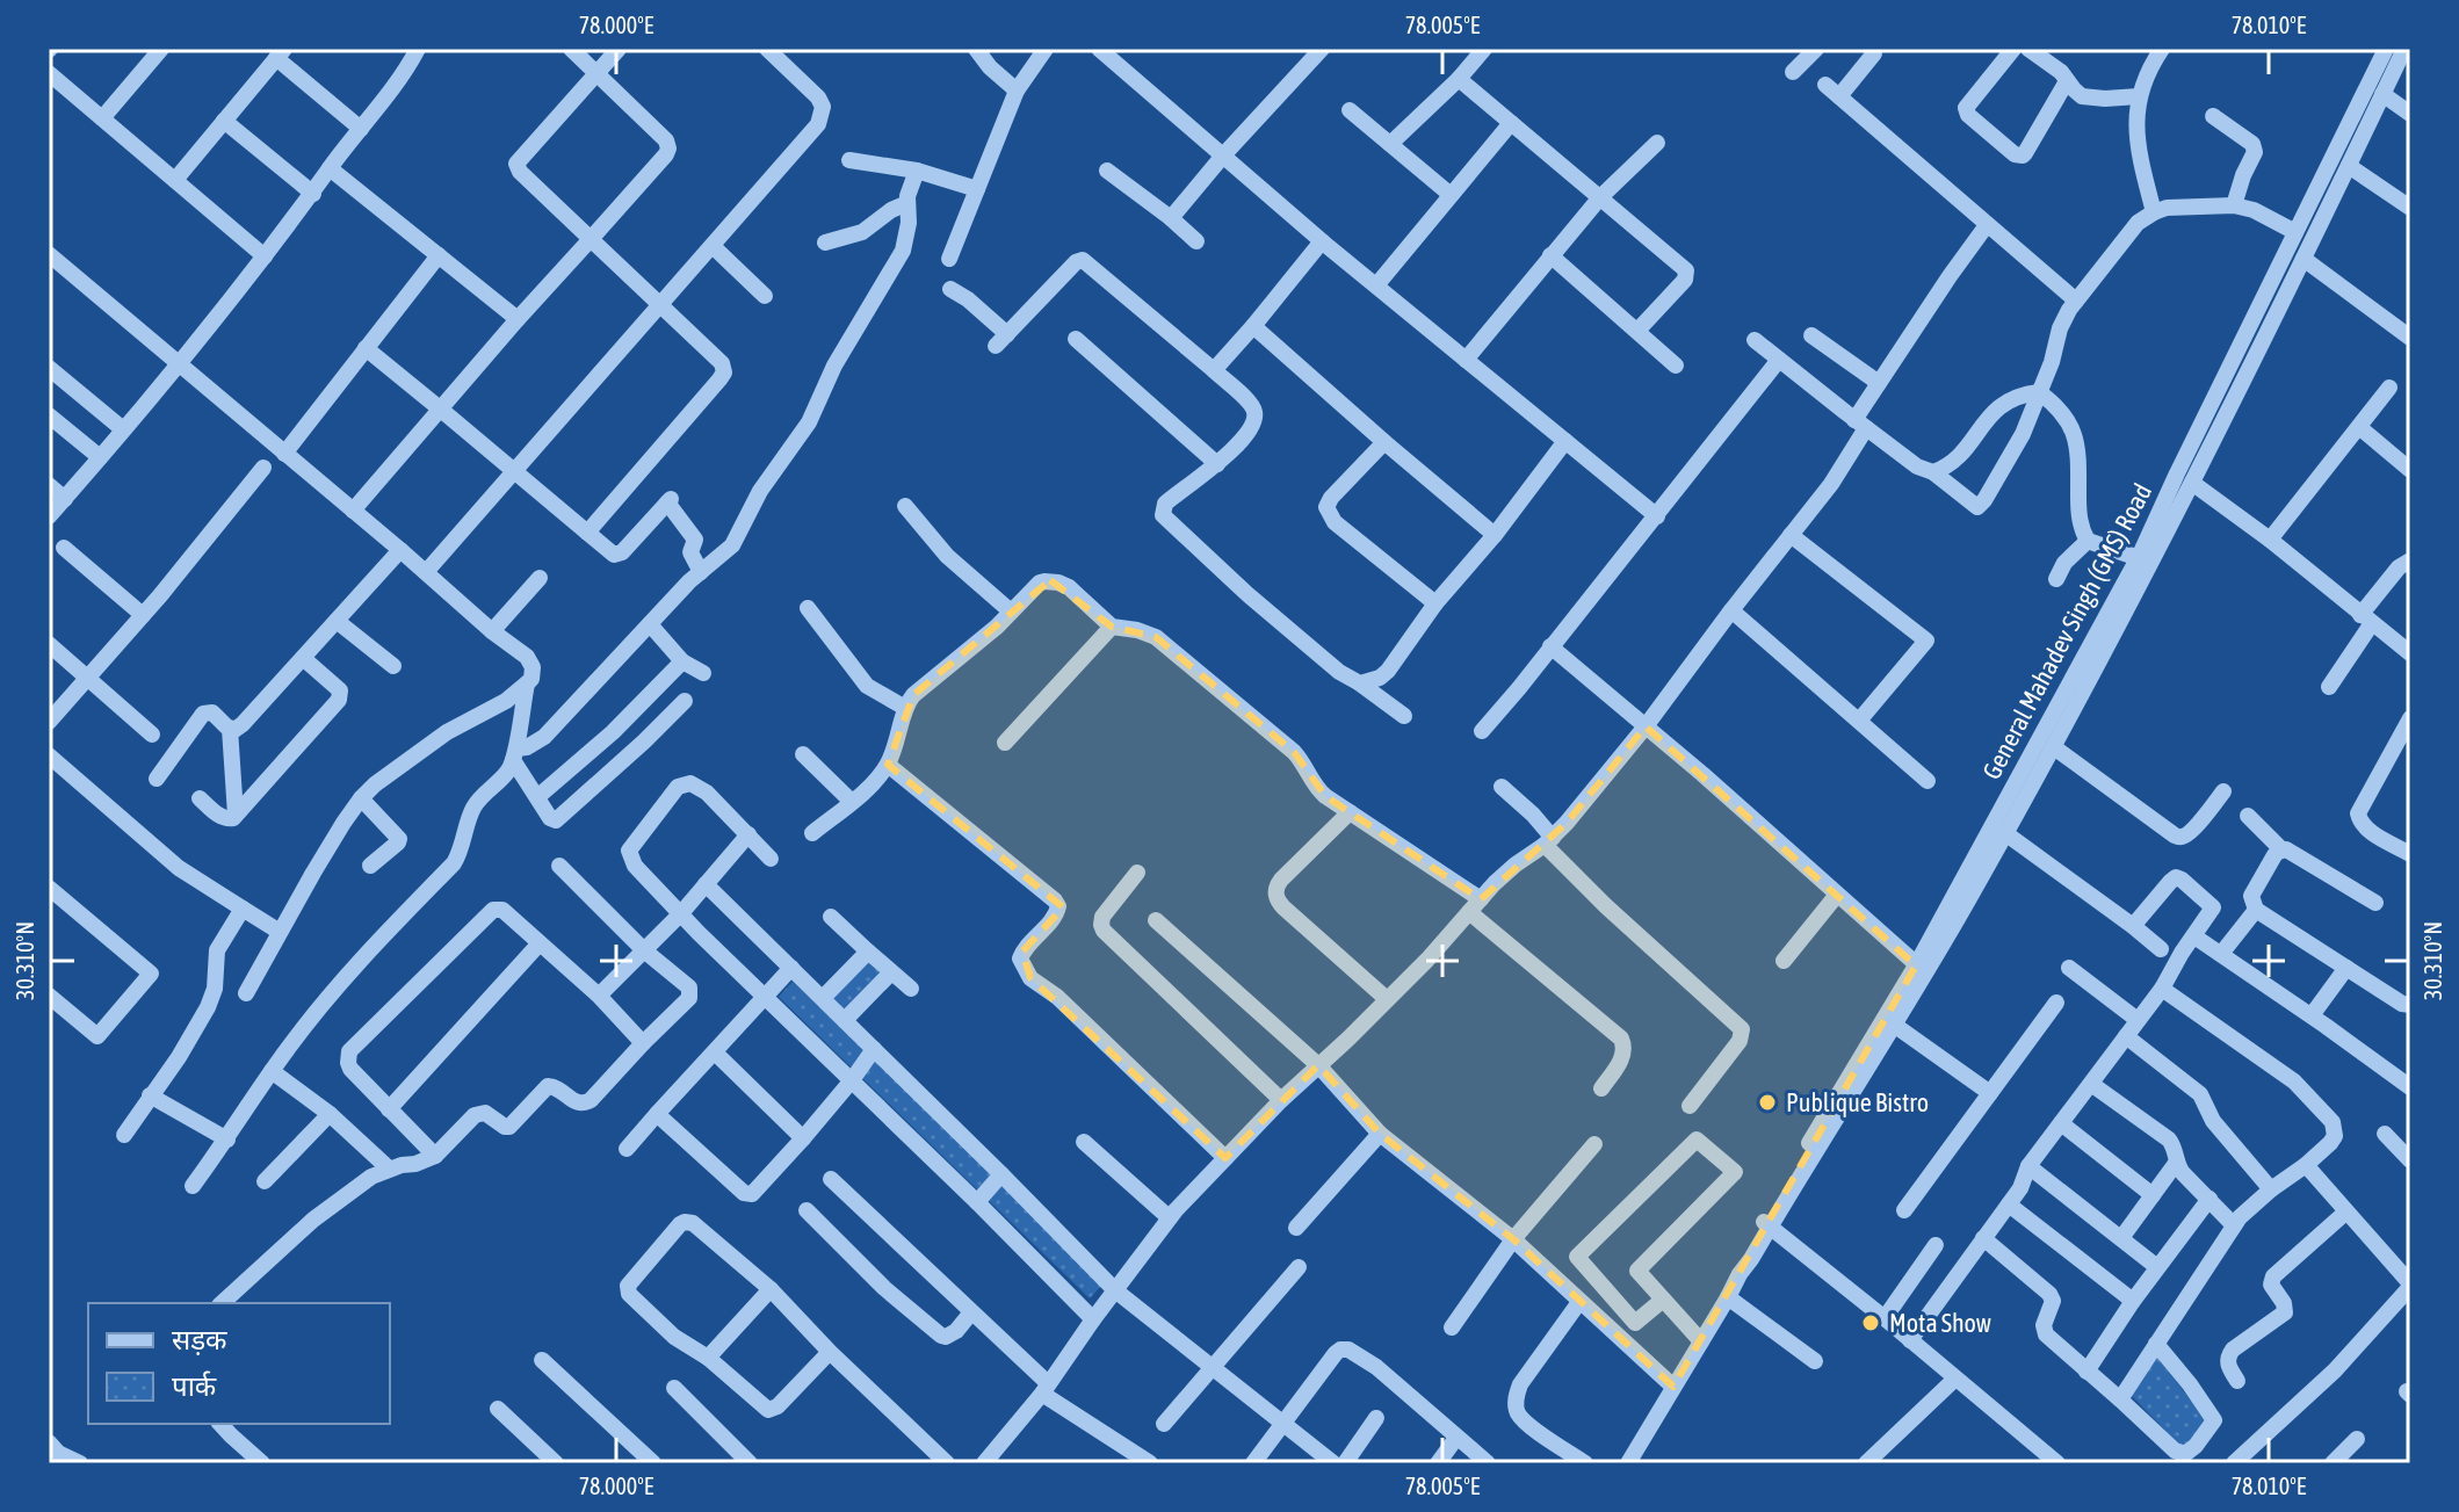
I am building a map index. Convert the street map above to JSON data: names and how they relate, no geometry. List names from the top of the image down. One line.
{"streets":{"street":["General Mahadev Singh (GMS) Road"]},"places":["Publique Bistro","Mota Show"],"legend":["सड़क","पार्क"],"coordinates":["78.000°E","78.005°E","78.010°E","30.310°N"]}
